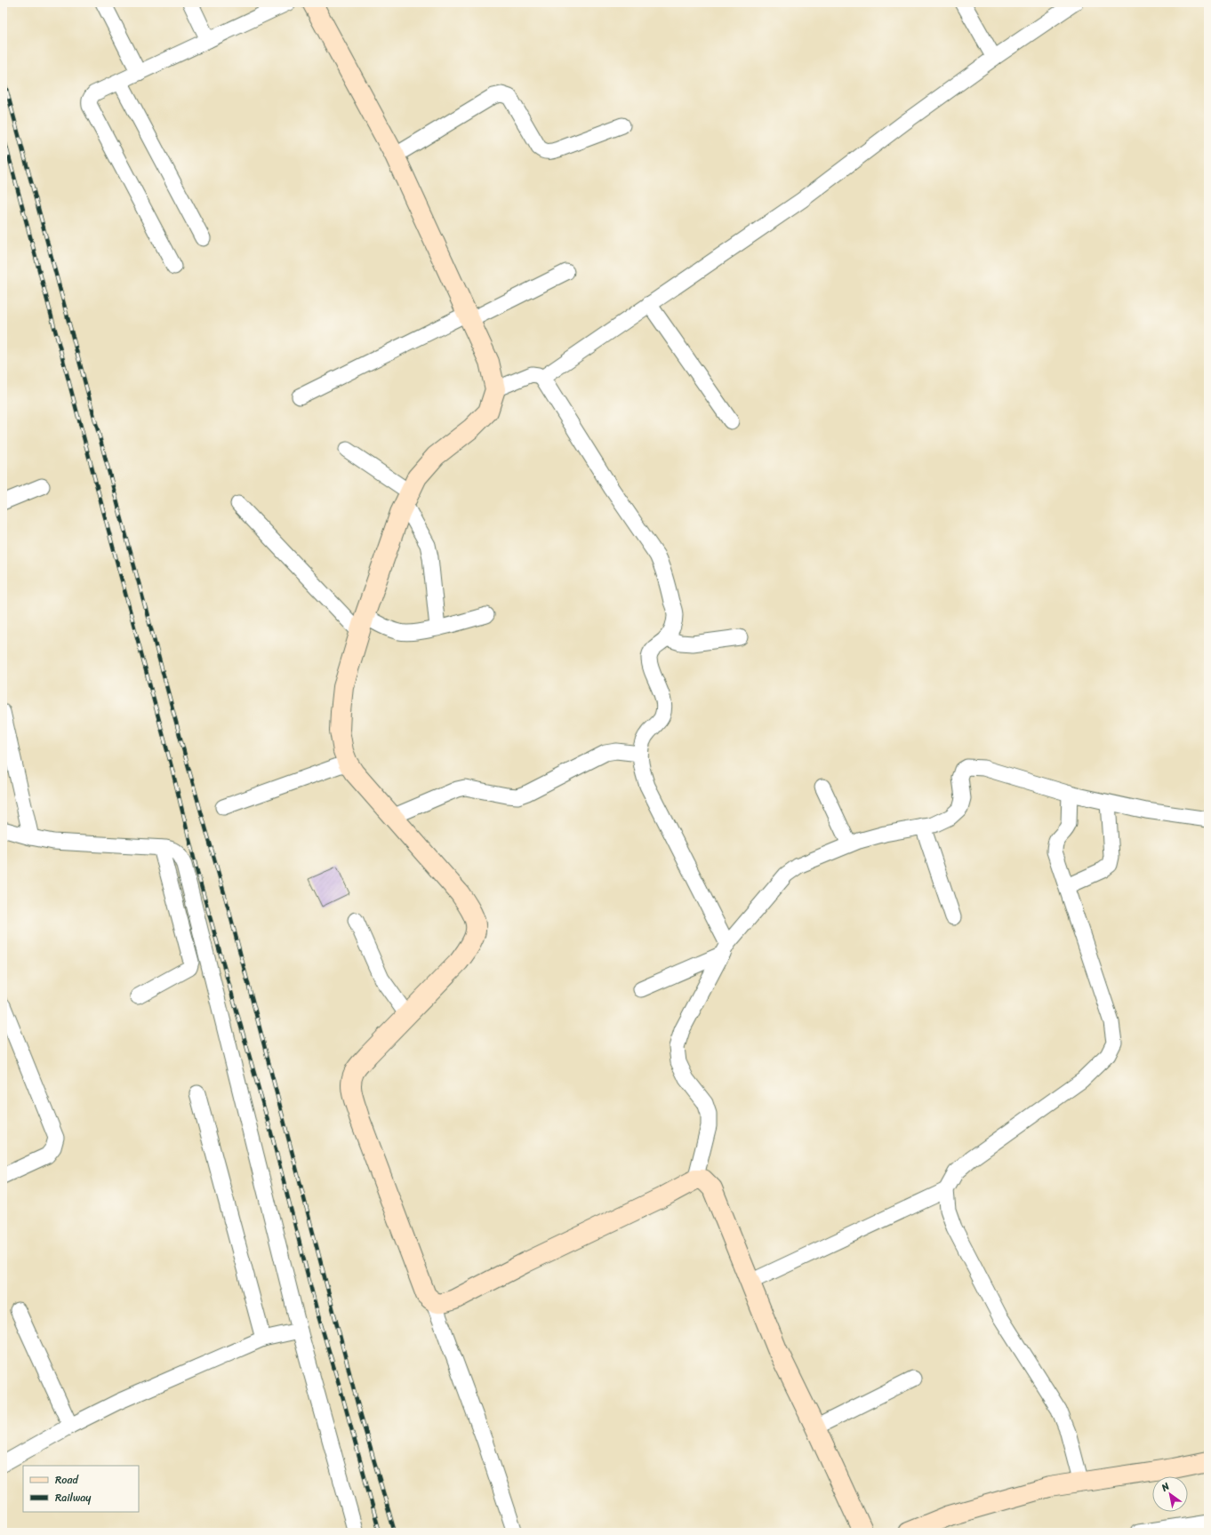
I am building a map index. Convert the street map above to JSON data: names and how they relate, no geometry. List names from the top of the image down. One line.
{"legend":["Road","Railway"],"north":"top left"}
